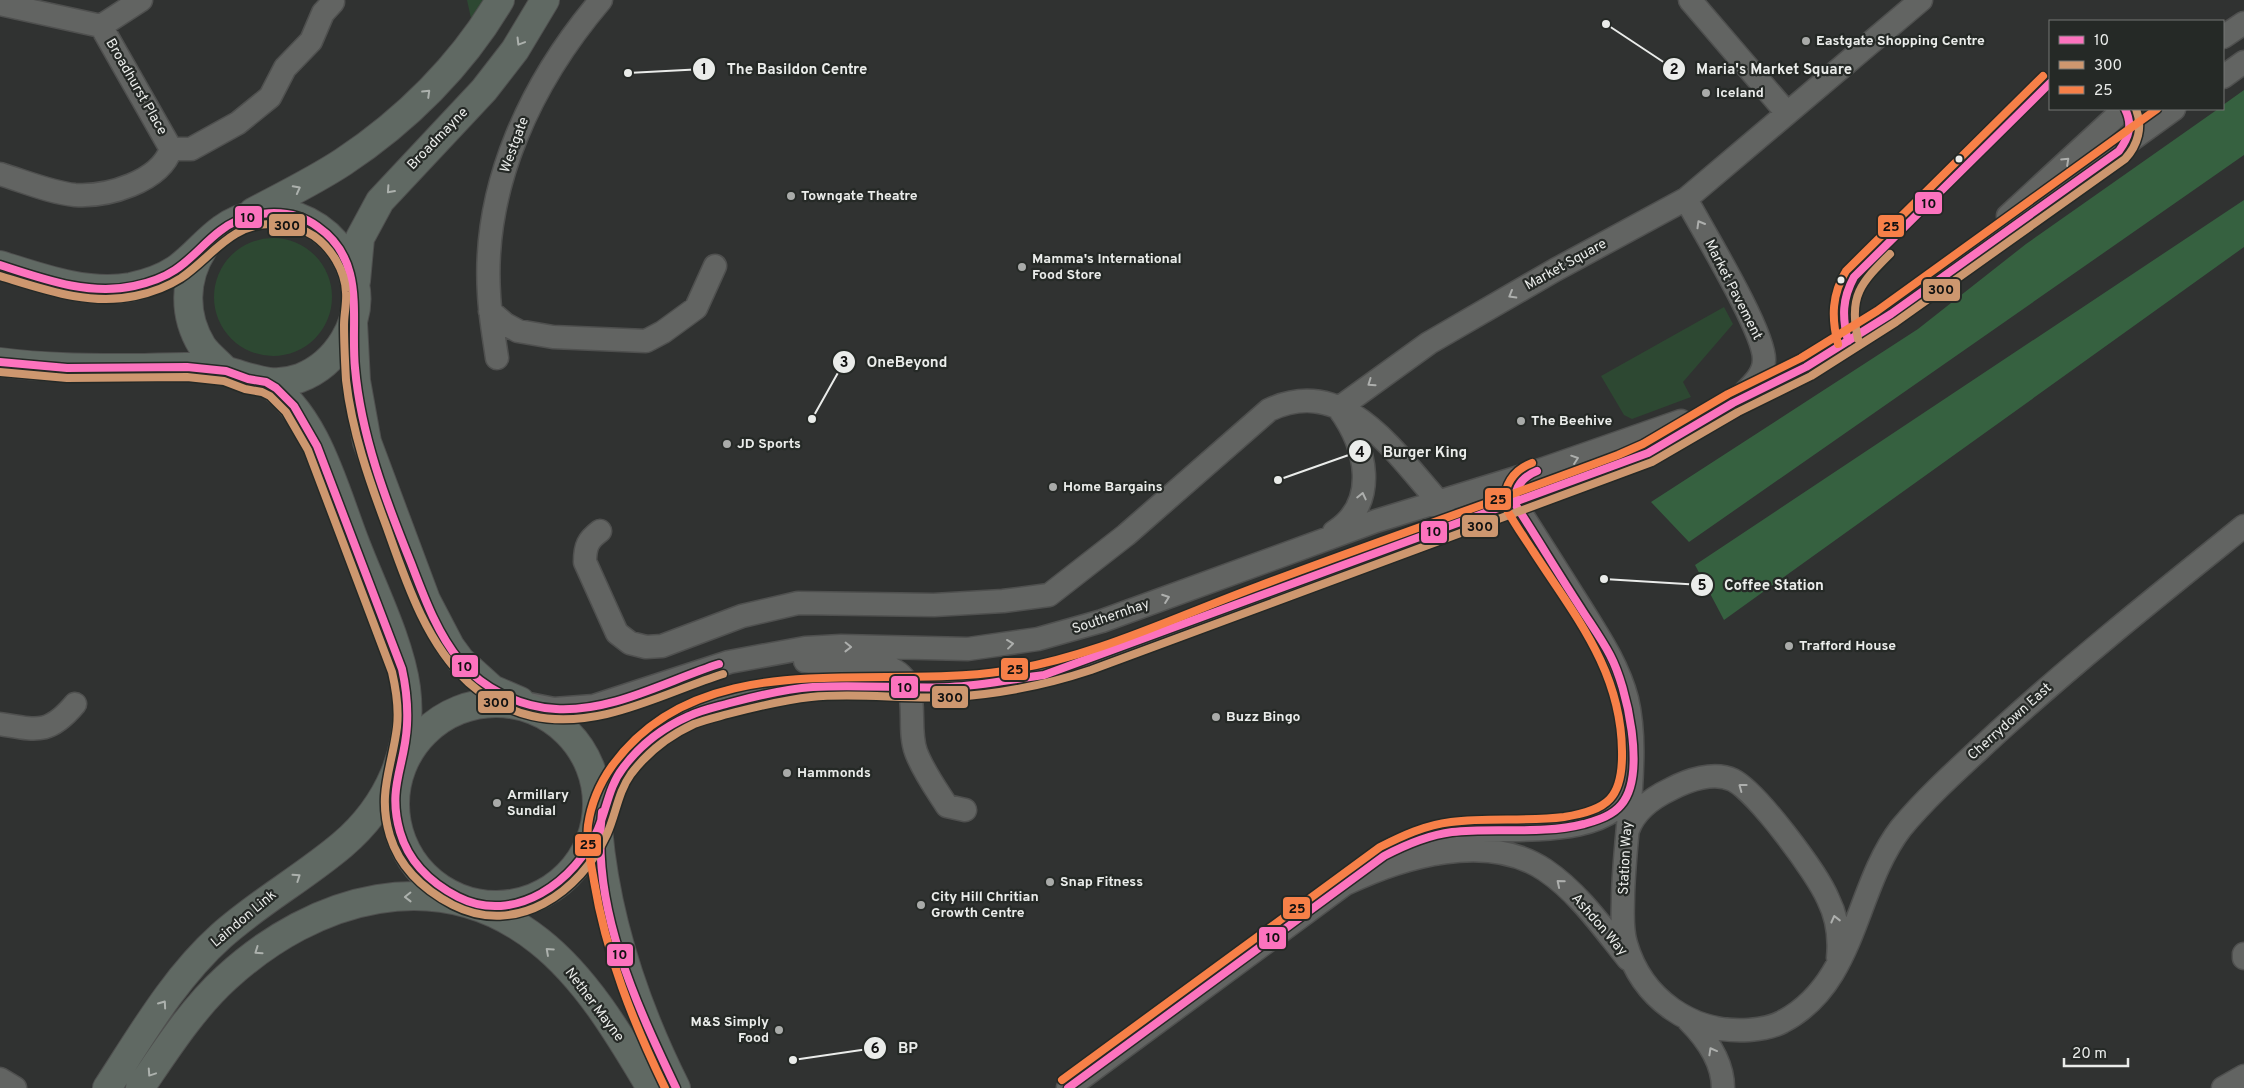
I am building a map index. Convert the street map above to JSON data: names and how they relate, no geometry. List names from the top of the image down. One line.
{"streets":{"main road":["Broadmayne","Laindon Link","Nether Mayne"],"street":["Broadhurst Place","Westgate","Market Square","Market Pavement","Southernhay","Cherrydown East","Station Way","Ashdon Way"]},"crossings":[["Market Square","Market Pavement"],["Market Pavement","Southernhay"],["Southernhay","Station Way"],["Cherrydown East","Station Way"],["Cherrydown East","Ashdon Way"],["Station Way","Ashdon Way"],["Laindon Link","Nether Mayne"]],"one_way":["Market Square","Market Pavement","Laindon Link","Ashdon Way"],"places":["Maria's Market Square","Eastgate Shopping Centre","The Basildon Centre","Iceland","Towngate Theatre","Mamma's International Food Store","OneBeyond","The Beehive","JD Sports","Burger King","Home Bargains","Coffee Station","Trafford House","Buzz Bingo","Hammonds","Armillary Sundial","Snap Fitness","City Hill Chritian Growth Centre","M&S Simply Food","BP"],"lines":["transit line 25","transit line 10","transit line 300"],"legend":["10","300","25"],"scale_bar":"20 m"}
